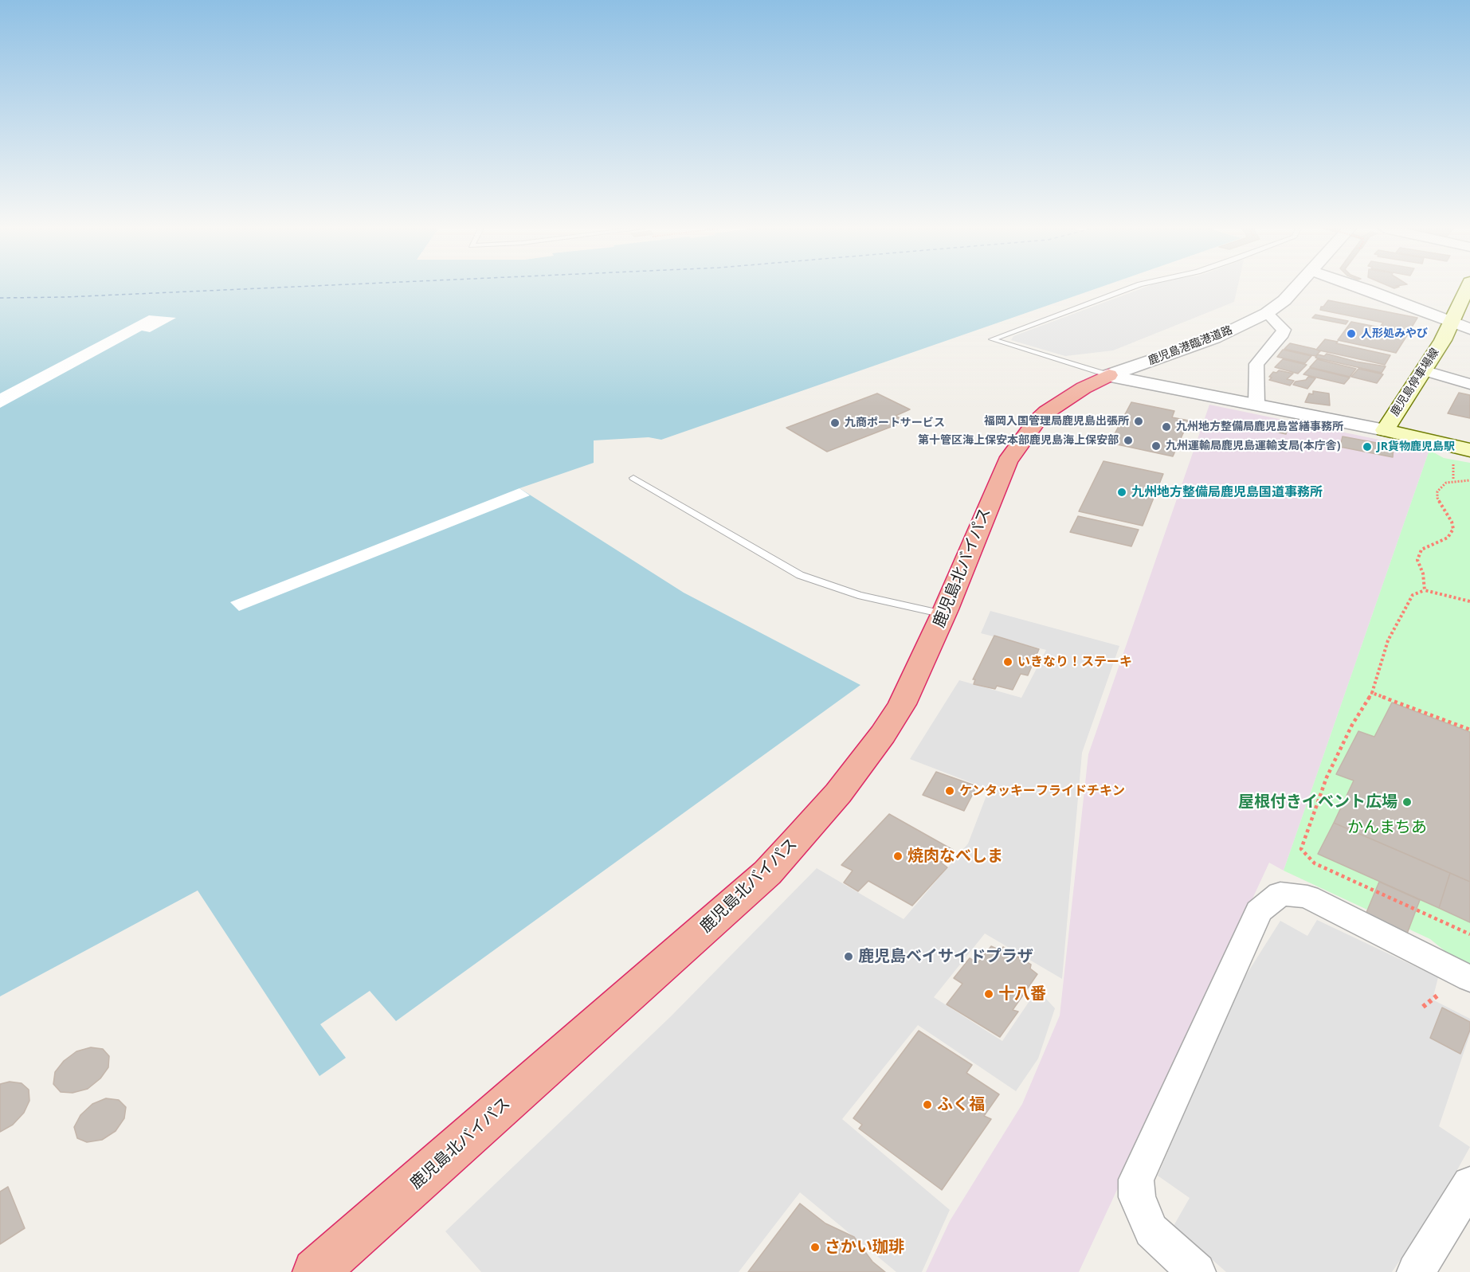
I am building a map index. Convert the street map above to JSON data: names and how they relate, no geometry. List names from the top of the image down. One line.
{"streets":{"highway":["鹿児島北バイパス"],"main road":["鹿児島停車場線"],"street":["鹿児島港臨港道路"]},"crossings":[["鹿児島港臨港道路","鹿児島北バイパス"]],"parks":["かんまちあ"],"places":["人形処みやび","福岡入国管理局鹿児島出張所","九商ポートサービス","九州地方整備局鹿児島営繕事務所","第十管区海上保安本部鹿児島海上保安部","九州運輸局鹿児島運輸支局(本庁舎)","JR貨物鹿児島駅","九州地方整備局鹿児島国道事務所","いきなり！ステーキ","ケンタッキーフライドチキン","屋根付きイベント広場","焼肉なべしま","鹿児島ベイサイドプラザ","十八番","ふく福","さかい珈琲"]}
